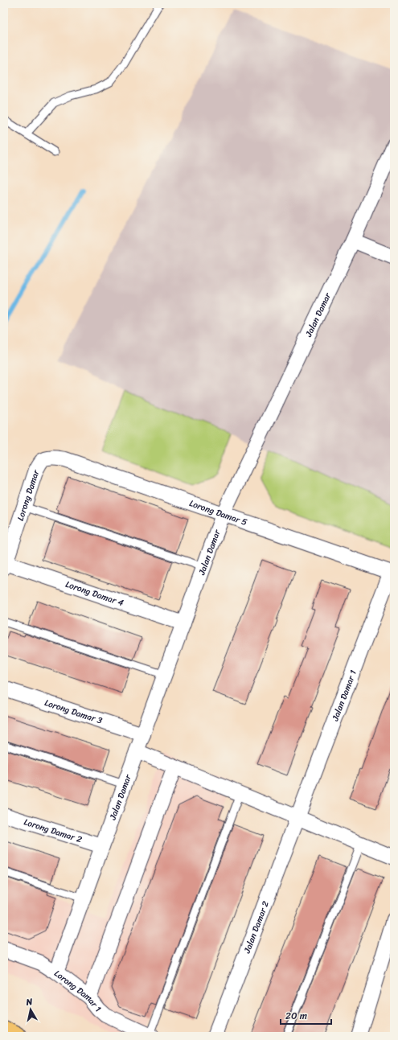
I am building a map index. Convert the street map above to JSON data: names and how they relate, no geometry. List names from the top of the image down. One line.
{"streets":{"street":["Jalan Damar","Lorong Damar","Lorong Damar 5","Lorong Damar 4","Jalan Damar 1","Lorong Damar 3","Lorong Damar 2","Jalan Damar 2","Lorong Damar 1"]},"crossings":[["Jalan Damar","Lorong Damar 5"],["Jalan Damar","Lorong Damar 4"],["Jalan Damar","Lorong Damar 3"],["Jalan Damar","Lorong Damar 2"],["Jalan Damar","Lorong Damar 1"],["Lorong Damar","Lorong Damar 5"],["Lorong Damar","Lorong Damar 4"],["Lorong Damar 5","Jalan Damar 1"],["Jalan Damar 1","Jalan Damar 2"]],"scale_bar":"20 m","north":"top"}
